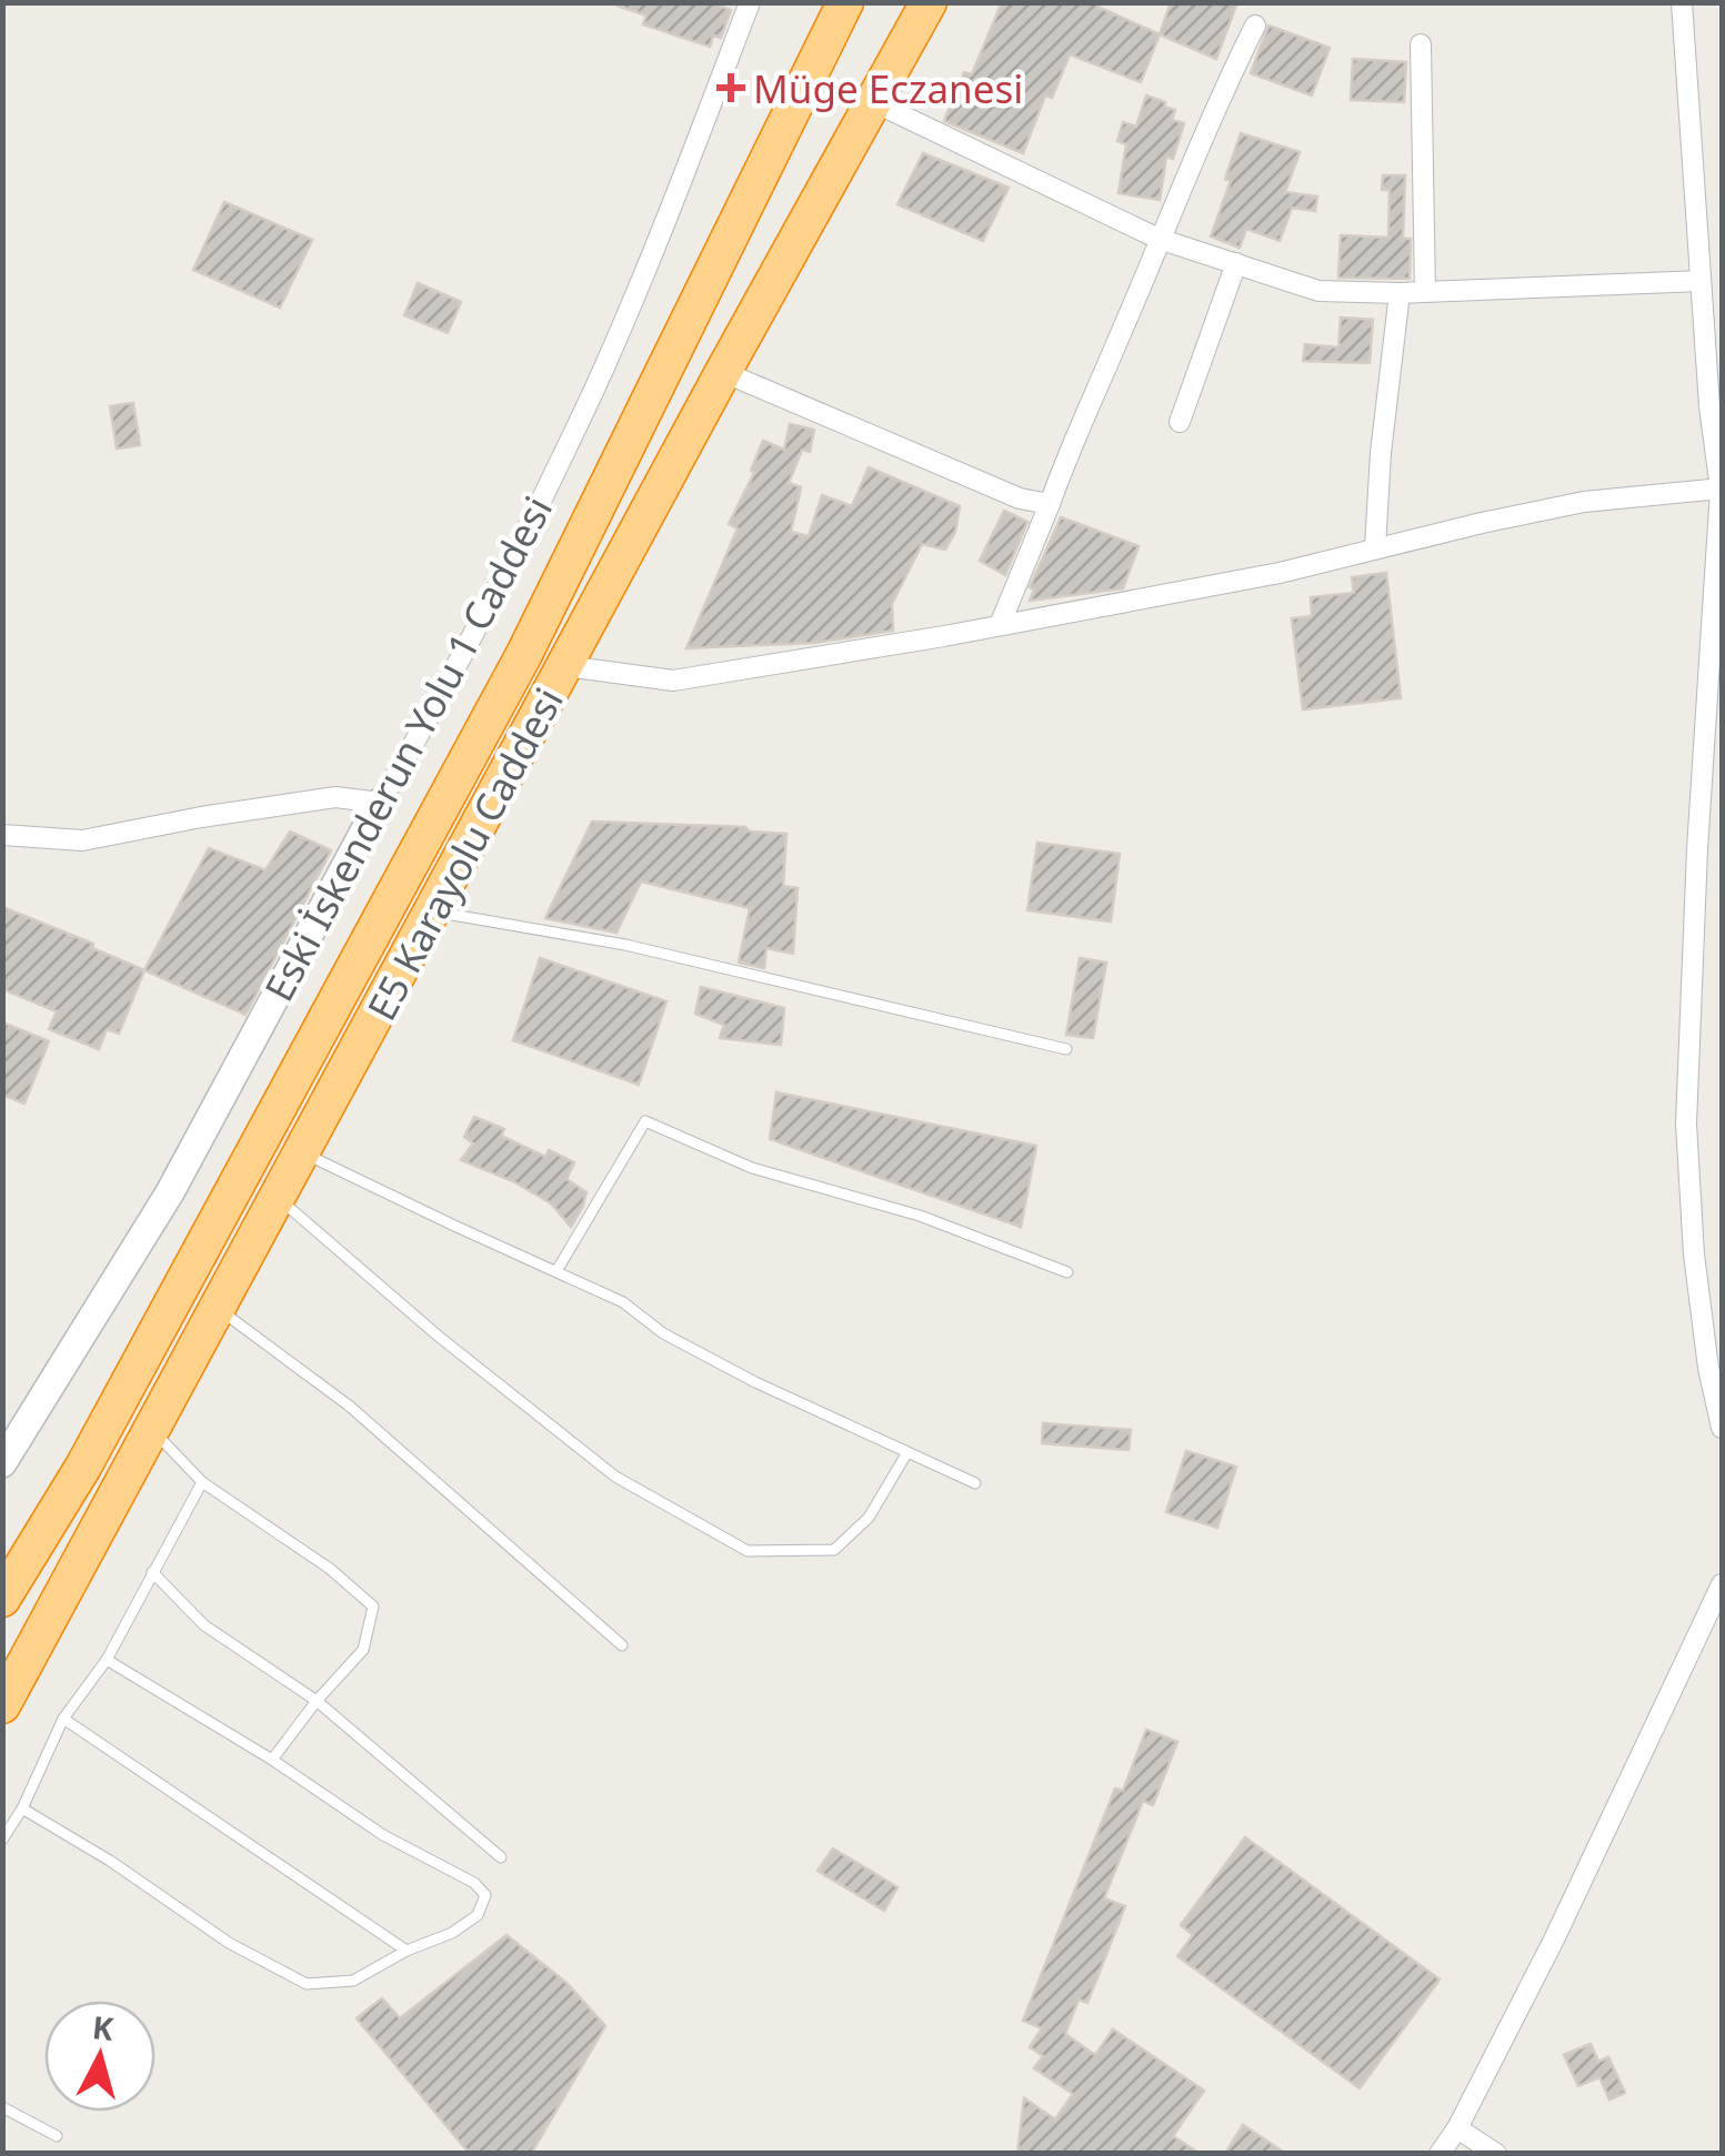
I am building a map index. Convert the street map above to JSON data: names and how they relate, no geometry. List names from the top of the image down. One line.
{"streets":{"highway":["E5 Karayolu Caddesi"],"street":["Eski İskenderun Yolu 1 Caddesi"]},"places":{"health":["Müge Eczanesi"]},"north":"top"}
